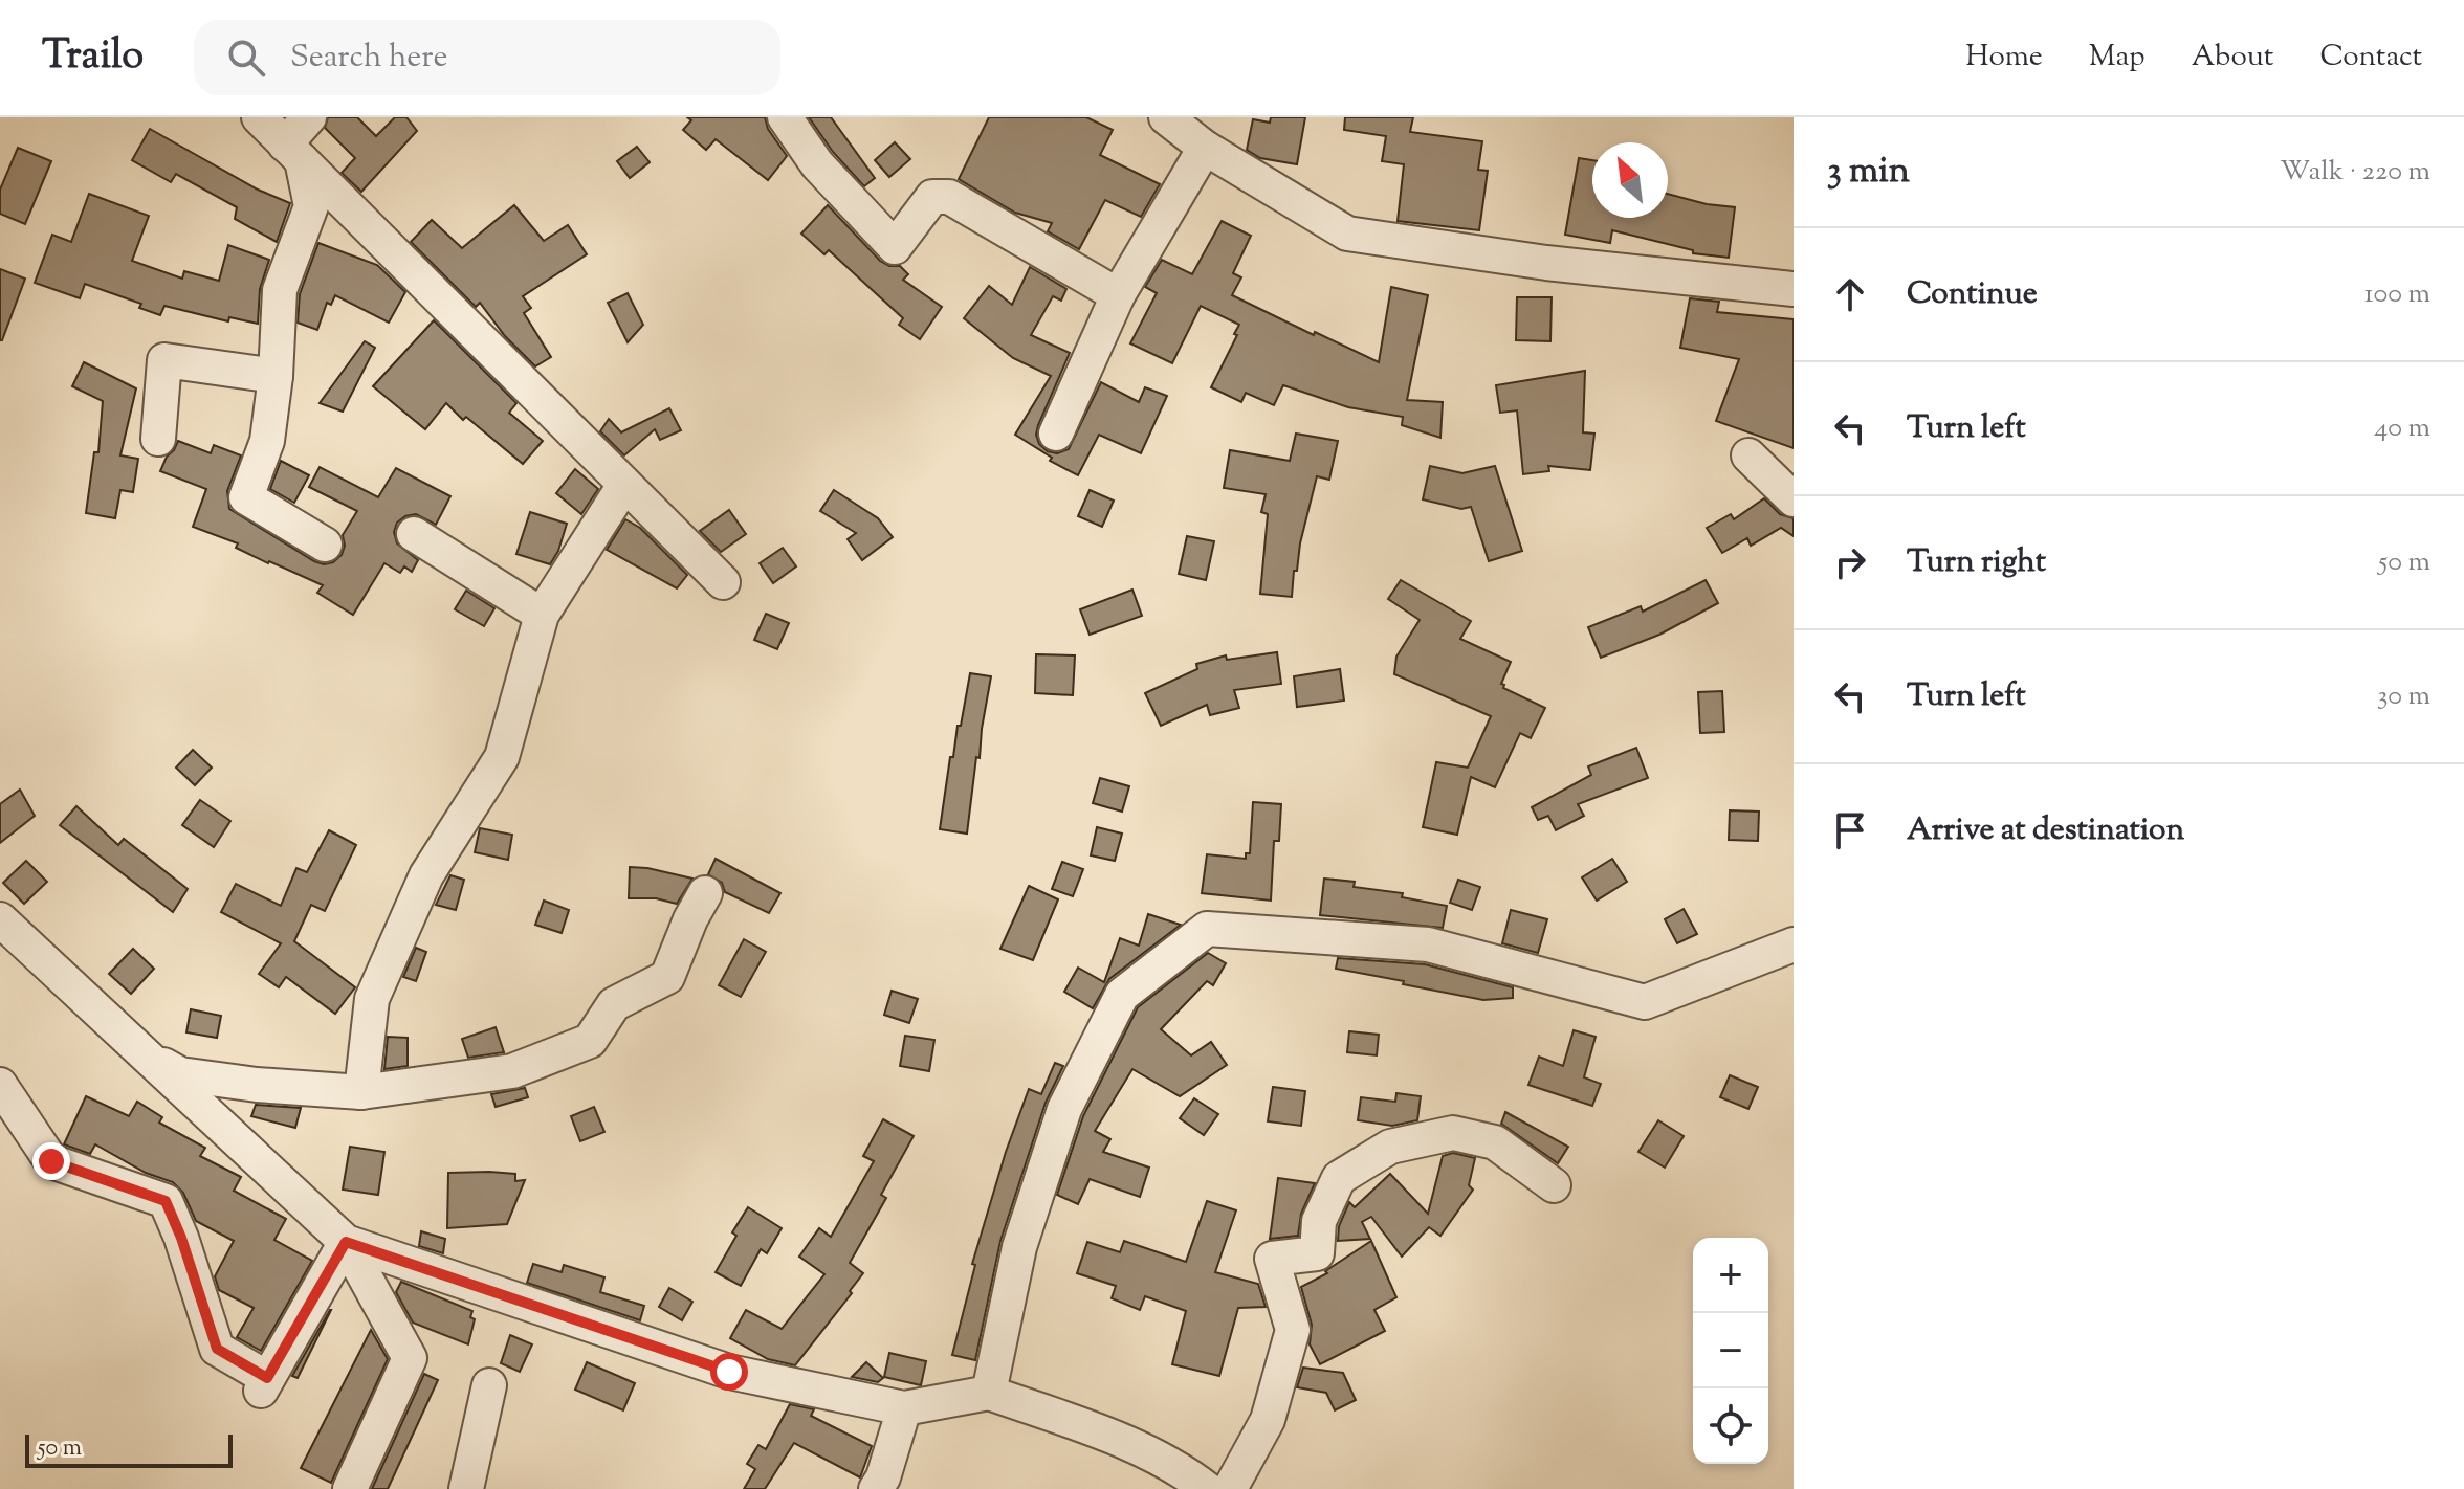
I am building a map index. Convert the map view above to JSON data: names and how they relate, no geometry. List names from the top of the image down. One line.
{"scale_bar":"50 m","north":"top left","page":{"header":"Trailo","search":"Search here","nav":["Home","Map","About","Contact"],"heading":["3 min","Walk · 220 m"],"list":[["Continue","100 m"],["Turn left","40 m"],["Turn right","50 m"],["Turn left","30 m"],"Arrive at destination"],"map_buttons":["+","−"],"scale":"50 m"}}
